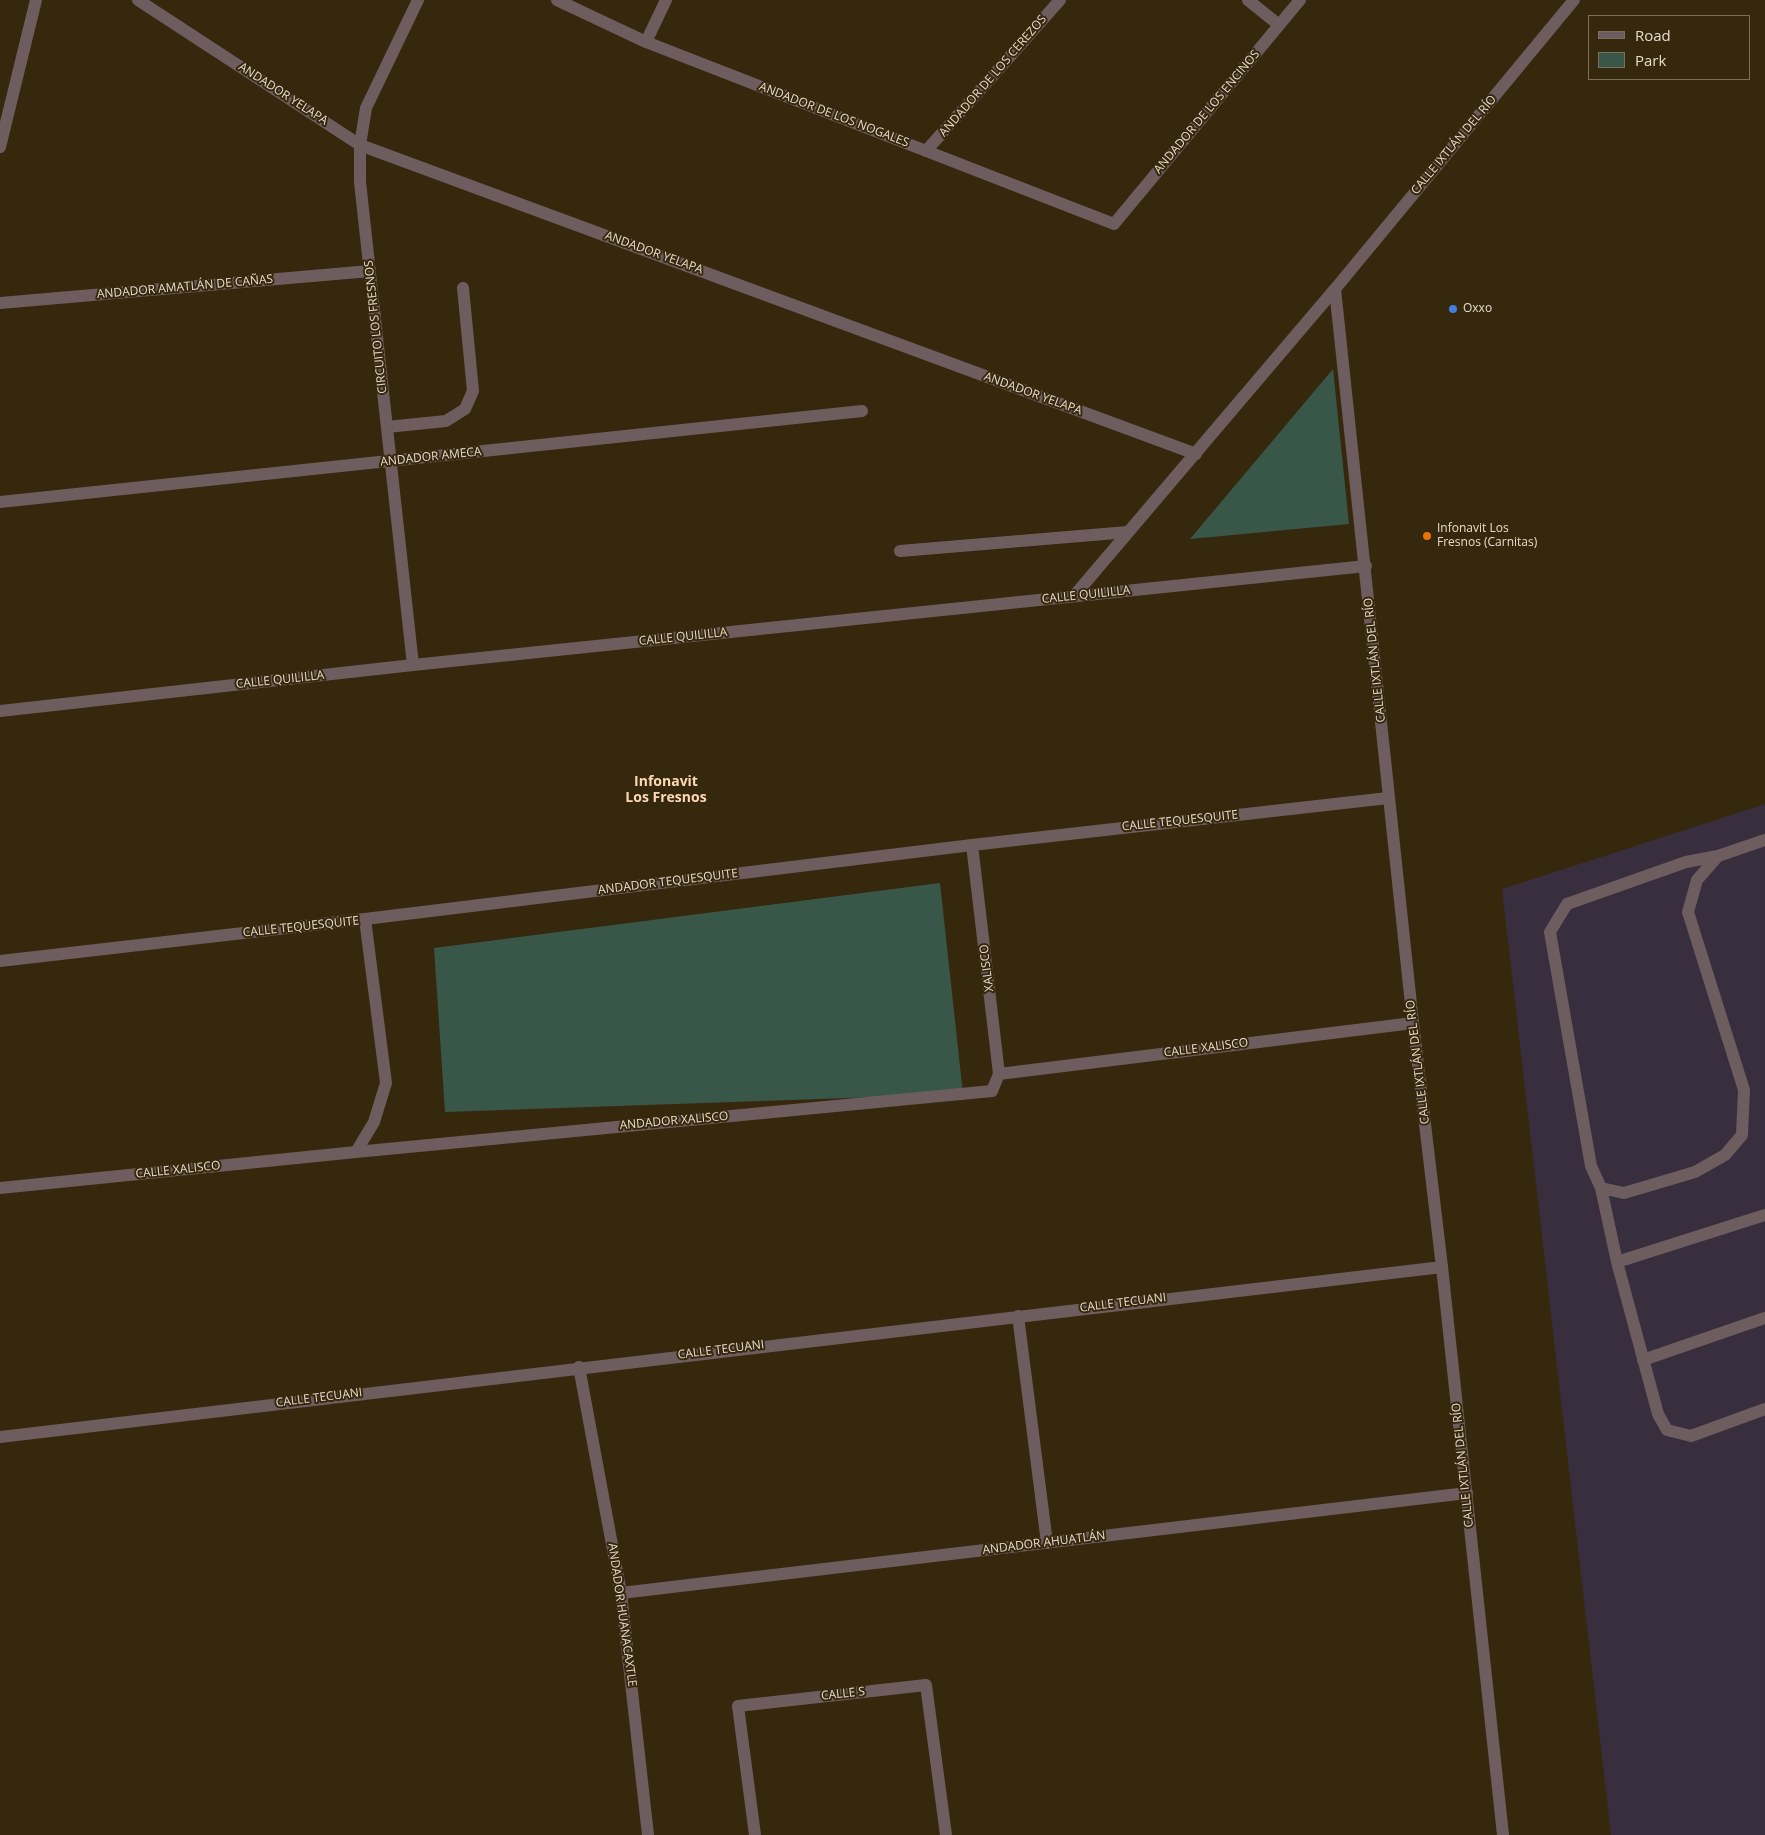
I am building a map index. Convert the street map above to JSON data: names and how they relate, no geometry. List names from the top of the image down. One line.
{"streets":{"street":["ANDADOR DE LOS CEREZOS","ANDADOR YELAPA","ANDADOR DE LOS ENCINOS","ANDADOR DE LOS NOGALES","CALLE IXTLÁN DEL RÍO","ANDADOR AMATLÁN DE CAÑAS","CIRCUITO LOS FRESNOS","ANDADOR AMECA","CALLE QUILILLA","CALLE TEQUESQUITE","ANDADOR TEQUESQUITE","XALISCO","CALLE XALISCO","ANDADOR XALISCO","CALLE TECUANI","ANDADOR AHUATLÁN","ANDADOR HUANACAXTLE","CALLE S"]},"crossings":[["ANDADOR DE LOS CEREZOS","ANDADOR DE LOS NOGALES"],["ANDADOR YELAPA","CALLE IXTLÁN DEL RÍO"],["ANDADOR YELAPA","CIRCUITO LOS FRESNOS"],["ANDADOR DE LOS ENCINOS","ANDADOR DE LOS NOGALES"],["CALLE IXTLÁN DEL RÍO","CALLE QUILILLA"],["CALLE IXTLÁN DEL RÍO","CALLE TEQUESQUITE"],["CALLE IXTLÁN DEL RÍO","CALLE XALISCO"],["CALLE IXTLÁN DEL RÍO","CALLE TECUANI"],["CALLE IXTLÁN DEL RÍO","ANDADOR AHUATLÁN"],["ANDADOR AMATLÁN DE CAÑAS","CIRCUITO LOS FRESNOS"],["CIRCUITO LOS FRESNOS","ANDADOR AMECA"],["CIRCUITO LOS FRESNOS","CALLE QUILILLA"],["CALLE TEQUESQUITE","ANDADOR TEQUESQUITE"],["CALLE TEQUESQUITE","XALISCO"],["CALLE TEQUESQUITE","CALLE XALISCO"],["CALLE TEQUESQUITE","ANDADOR XALISCO"],["ANDADOR TEQUESQUITE","XALISCO"],["XALISCO","CALLE XALISCO"],["XALISCO","ANDADOR XALISCO"],["CALLE XALISCO","ANDADOR XALISCO"],["CALLE TECUANI","ANDADOR HUANACAXTLE"],["ANDADOR AHUATLÁN","ANDADOR HUANACAXTLE"]],"districts":["Infonavit Los Fresnos"],"places":["Oxxo","Infonavit Los Fresnos (Carnitas)"],"legend":["Road","Park"]}
